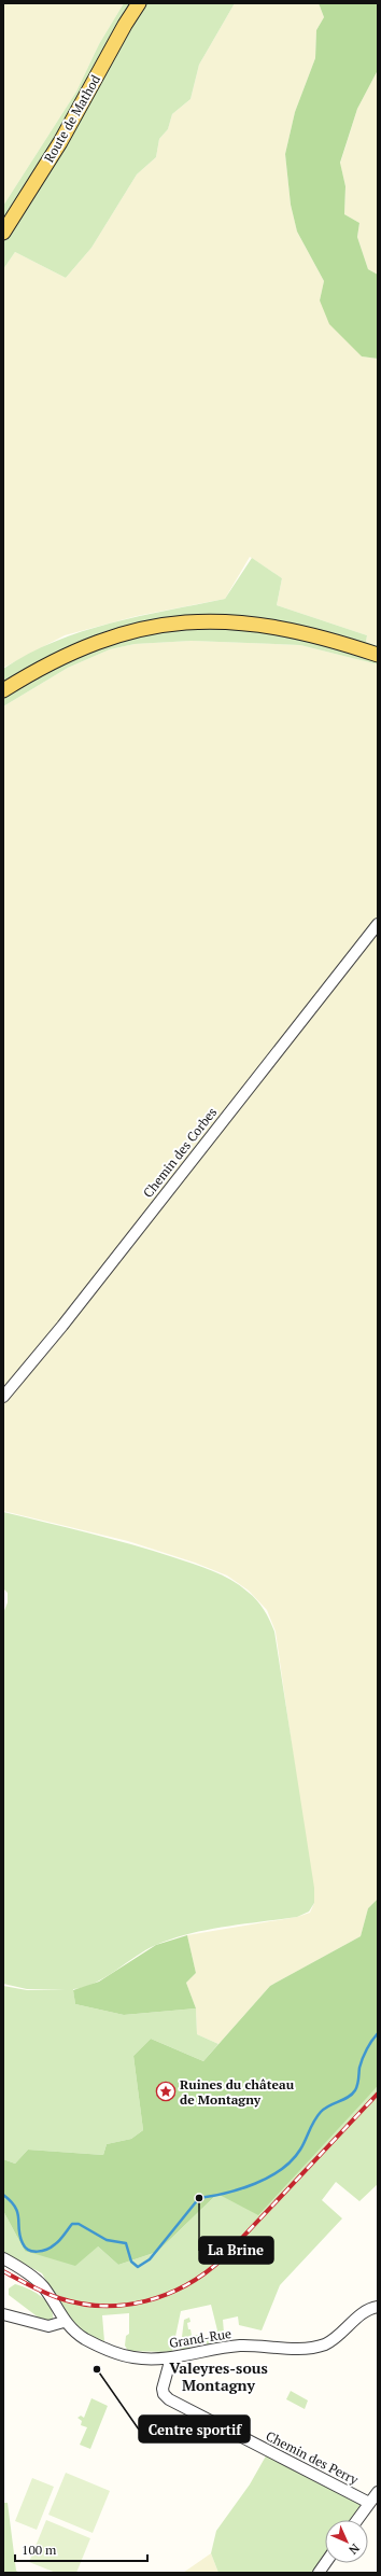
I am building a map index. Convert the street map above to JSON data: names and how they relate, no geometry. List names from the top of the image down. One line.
{"streets":{"main road":["Route de Mathod"],"street":["Chemin des Corbes","Grand-Rue","Chemin des Perry"]},"crossings":[["Grand-Rue","Chemin des Perry"]],"districts":["Valeyres-sous Montagny"],"places":{"place":["Ruines du château de Montagny"],"other":["La Brine","Centre sportif"]},"scale_bar":"100 m","north":"bottom right"}
